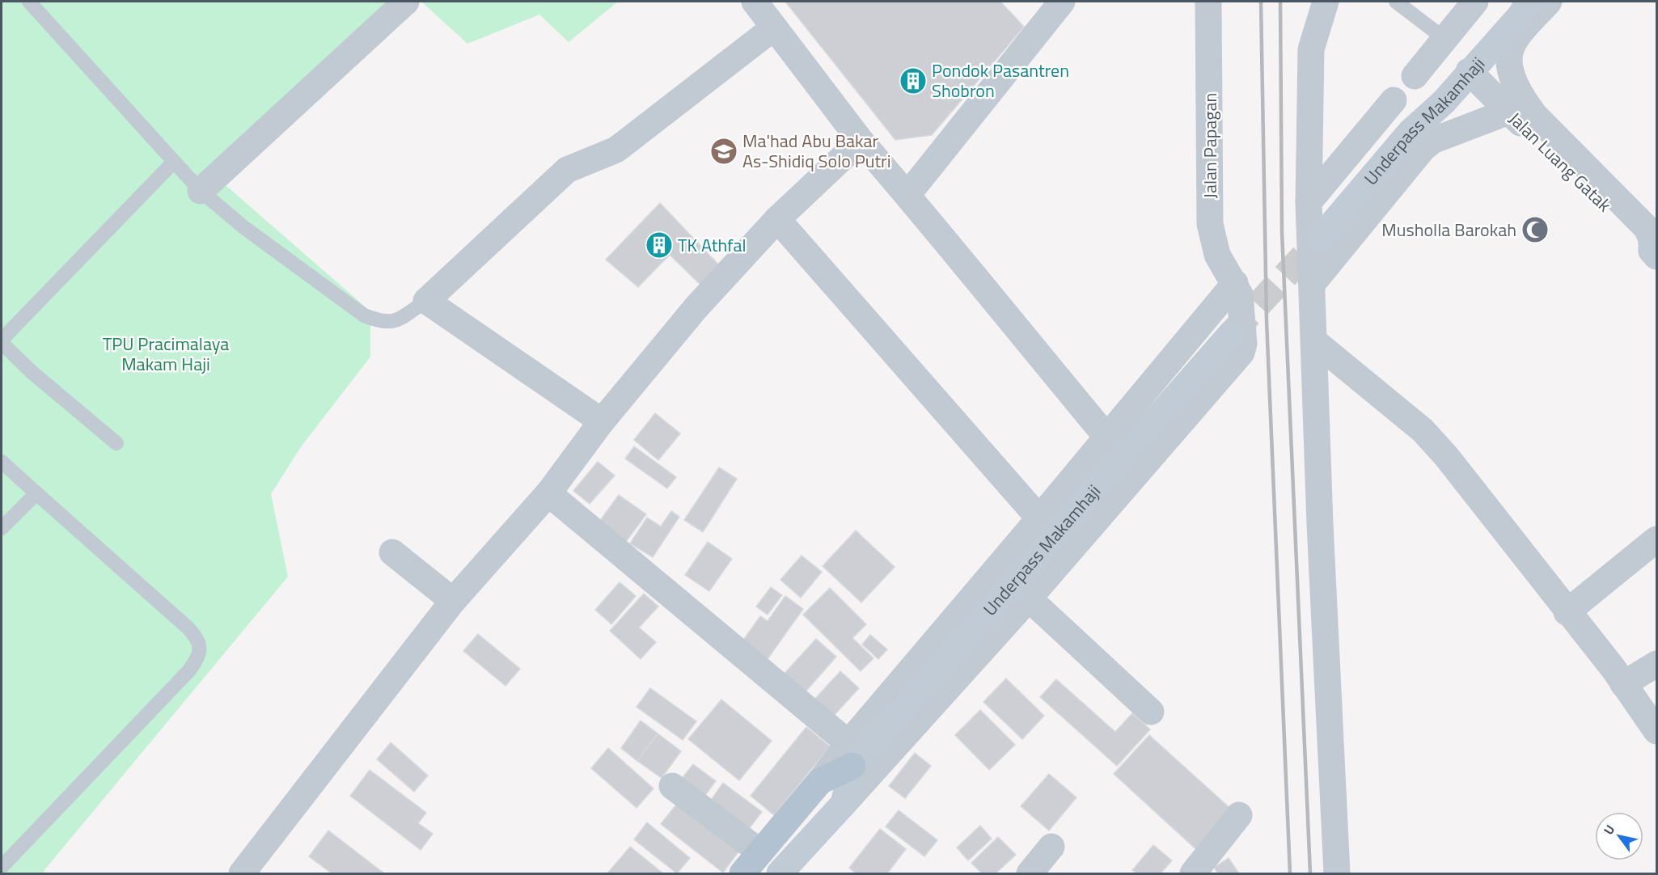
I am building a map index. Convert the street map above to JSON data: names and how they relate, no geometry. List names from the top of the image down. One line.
{"streets":{"main road":["Underpass Makamhaji"],"street":["Jalan Papagan","Jalan Luang Gatak"]},"crossings":[["Underpass Makamhaji","Jalan Luang Gatak"]],"parks":["TPU Pracimalaya Makam Haji"],"places":{"building":["Pondok Pasantren Shobron","TK Athfal"],"school or university":["Ma'had Abu Bakar As-Shidiq Solo Putri"],"mosque":["Musholla Barokah"]},"north":"top left"}
